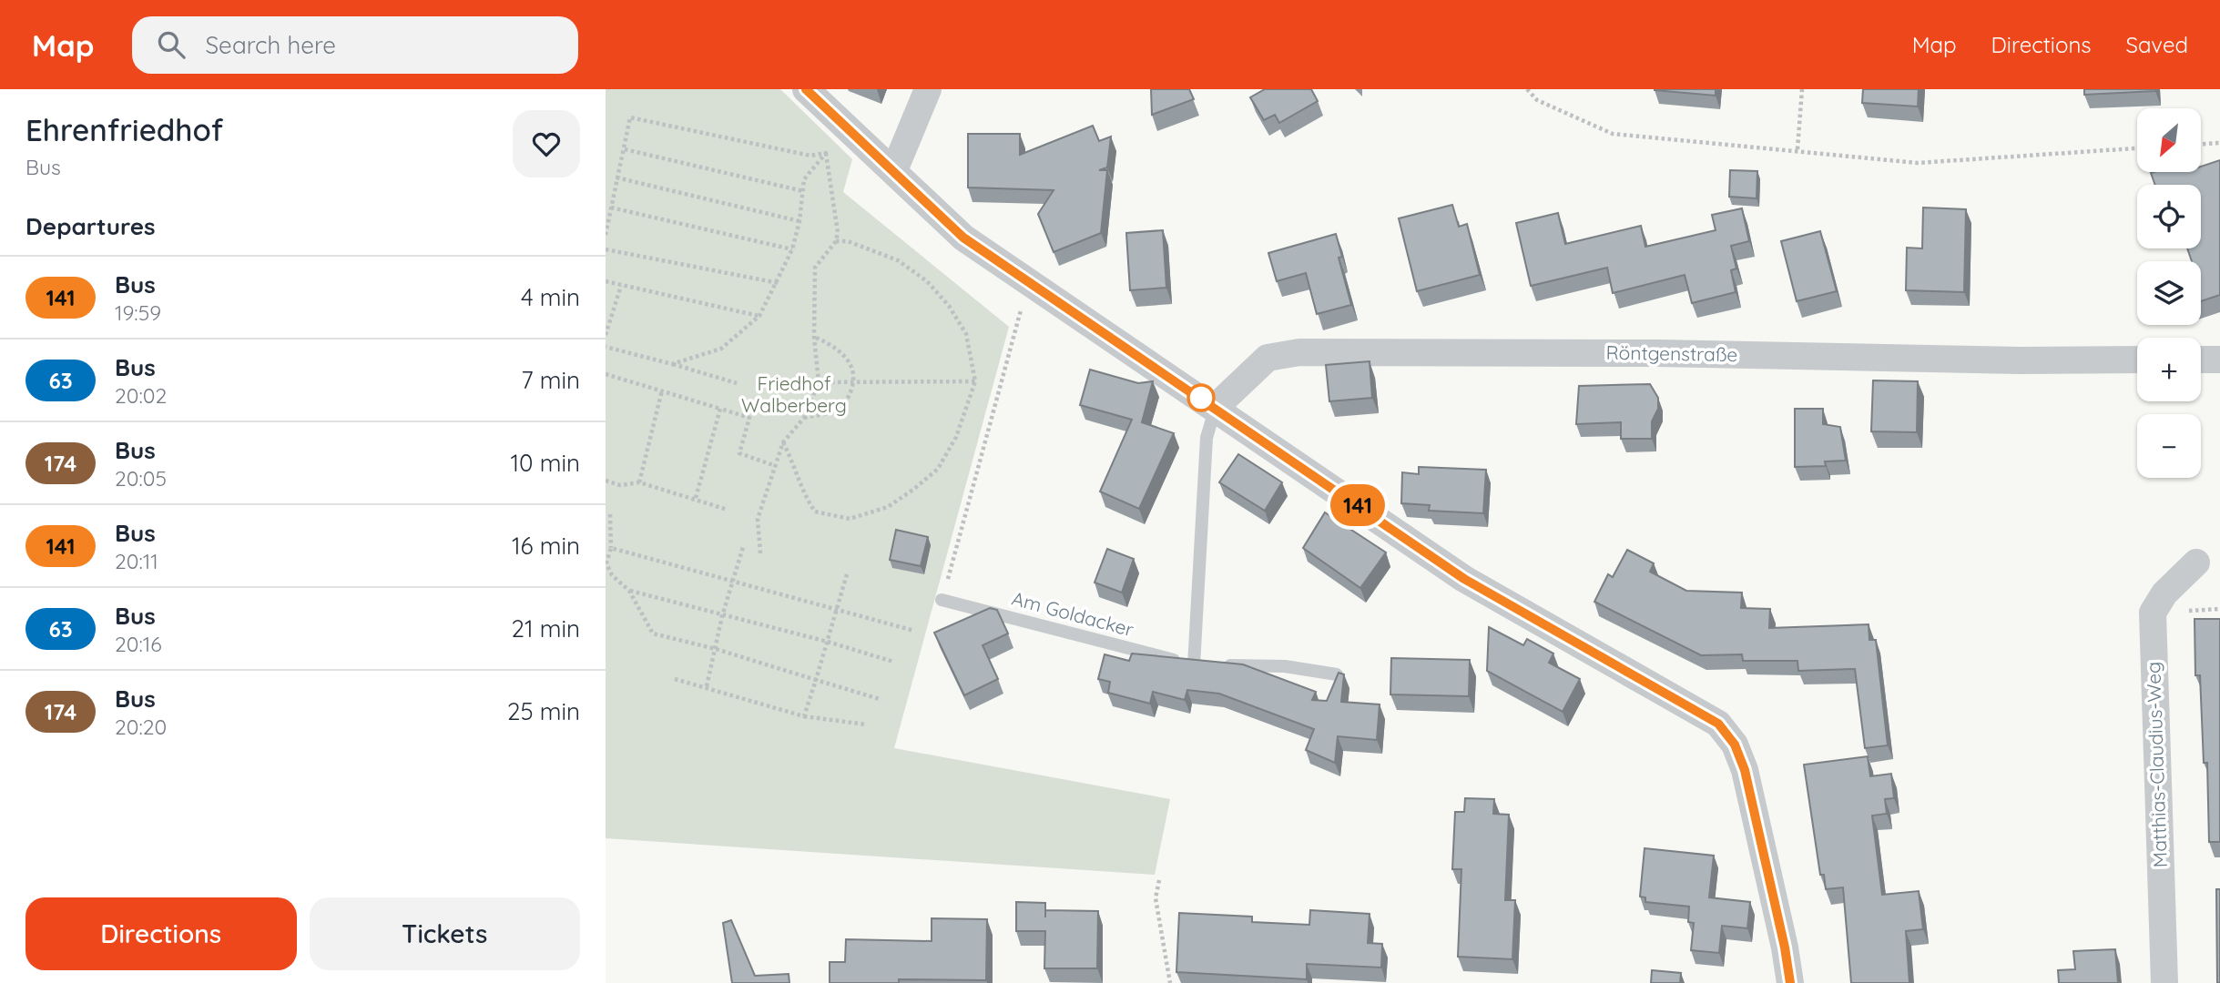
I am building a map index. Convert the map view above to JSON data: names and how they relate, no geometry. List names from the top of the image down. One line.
{"streets":{"street":["Röntgenstraße","Matthias-Claudius-Weg"],"lane":["Am Goldacker"]},"parks":["Friedhof Walberberg"],"lines":["bus line 141"],"north":"bottom left","page":{"header":"Map","search":"Search here","nav":["Map","Directions","Saved"],"heading":[["Ehrenfriedhof","Bus"],"Departures"],"on_map":"141","map_buttons":["+","−"],"list":[{"mark":"141","name":"Bus","note":"19:59","value":"4 min"},{"mark":"63","name":"Bus","note":"20:02","value":"7 min"},{"mark":"174","name":"Bus","note":"20:05","value":"10 min"},{"mark":"141","name":"Bus","note":"20:11","value":"16 min"},{"mark":"63","name":"Bus","note":"20:16","value":"21 min"},{"mark":"174","name":"Bus","note":"20:20","value":"25 min"}],"buttons":["Directions","Tickets"]}}
